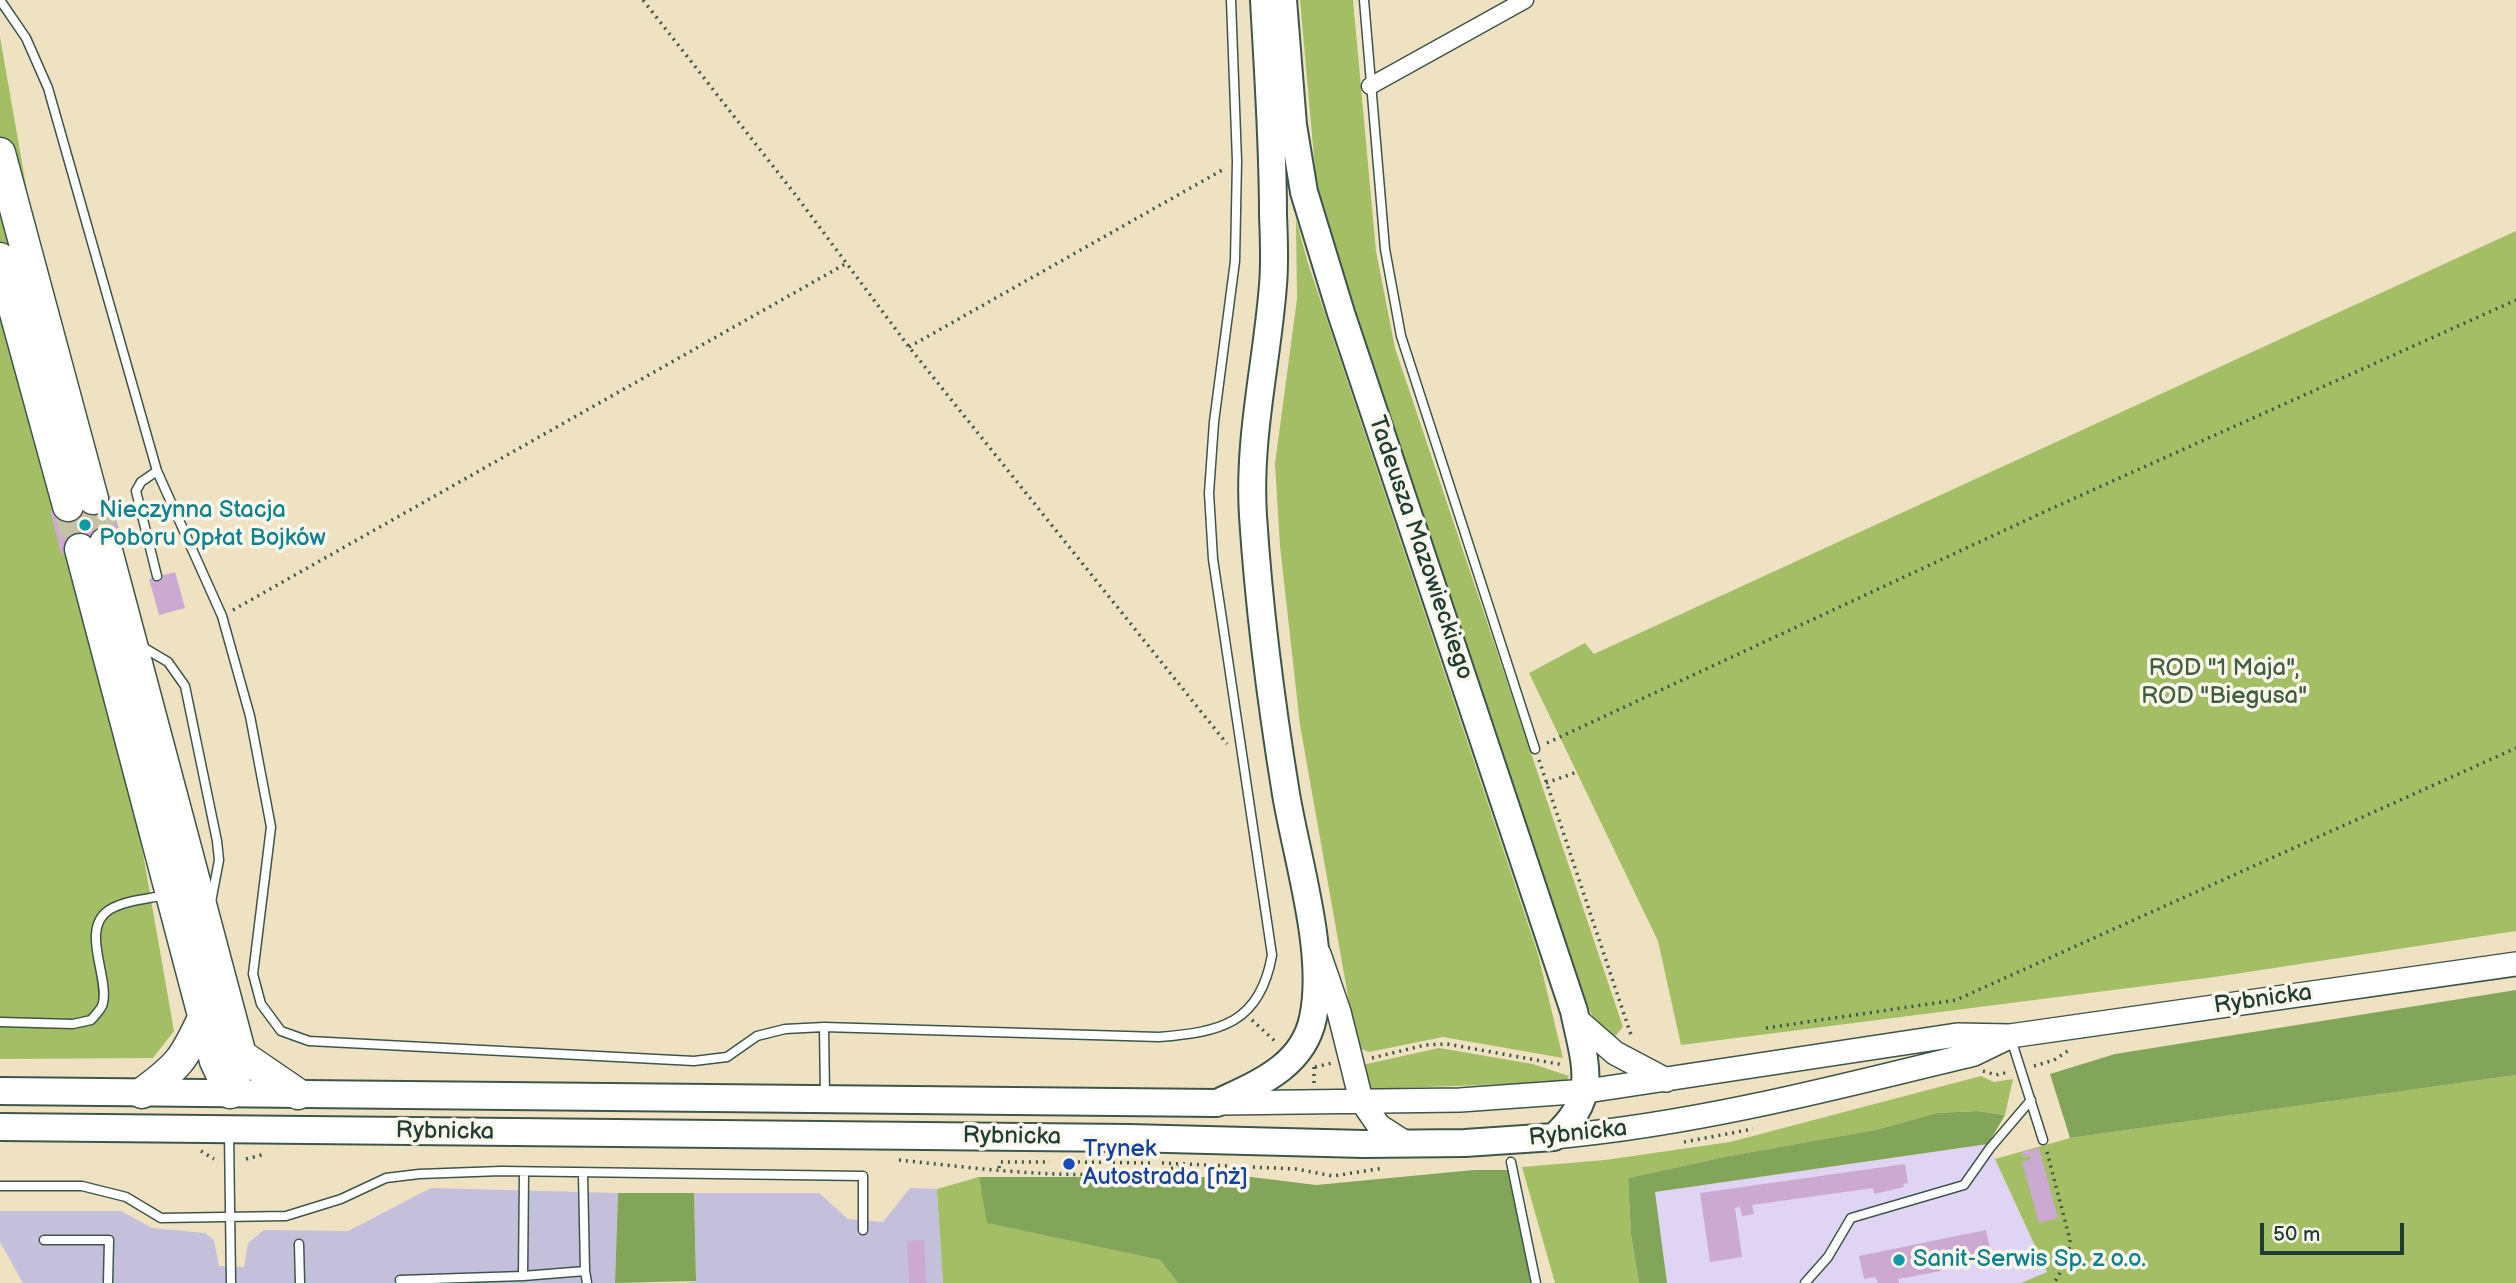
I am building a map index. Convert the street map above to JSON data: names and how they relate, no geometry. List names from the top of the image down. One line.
{"streets":{"main road":["Tadeusza Mazowieckiego","Rybnicka"]},"crossings":[["Tadeusza Mazowieckiego","Rybnicka"]],"parks":["ROD \"1 Maja\", ROD \"Biegusa\""],"places":["Nieczynna Stacja Poboru Opłat Bojków","Trynek Autostrada [nż]","Sanit-Serwis Sp. z o.o."],"scale_bar":"50 m"}
